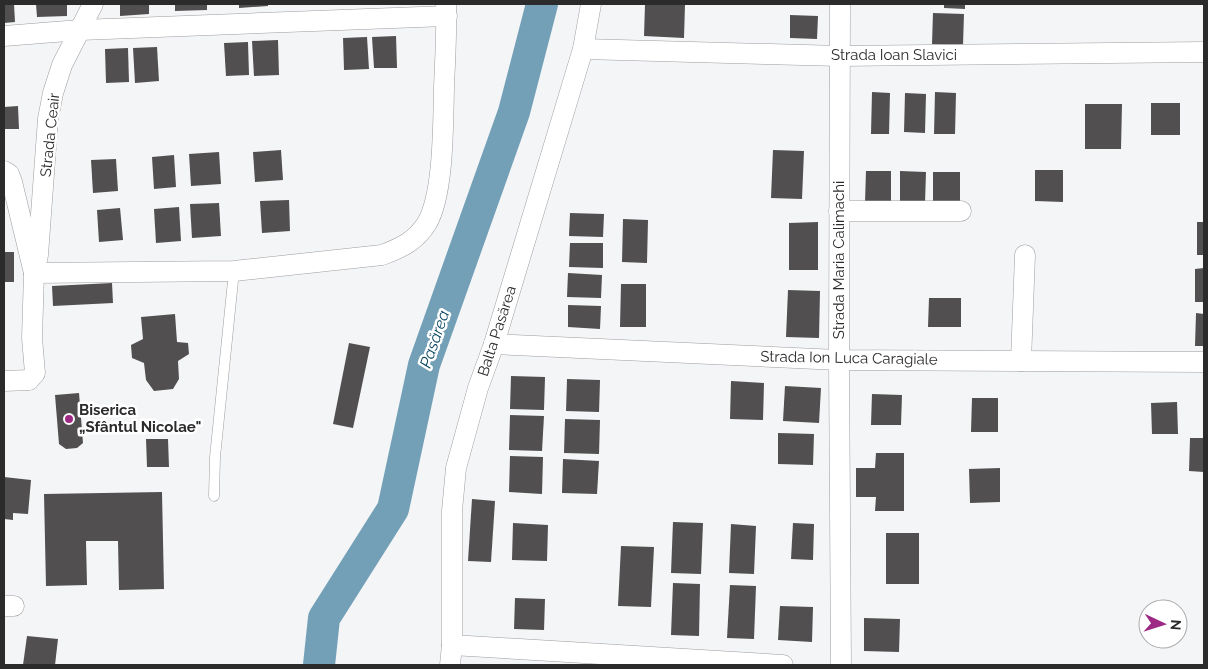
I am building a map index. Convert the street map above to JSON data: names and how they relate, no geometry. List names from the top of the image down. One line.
{"streets":{"street":["Strada Ioan Slavici","Strada Ceair","Strada Maria Calimachi","Balta Pasărea","Strada Ion Luca Caragiale"]},"crossings":[["Strada Ioan Slavici","Strada Maria Calimachi"],["Strada Ioan Slavici","Balta Pasărea"],["Strada Maria Calimachi","Strada Ion Luca Caragiale"],["Balta Pasărea","Strada Ion Luca Caragiale"]],"water":["Pasărea"],"places":["Biserica „Sfântul Nicolae\""],"north":"right"}
